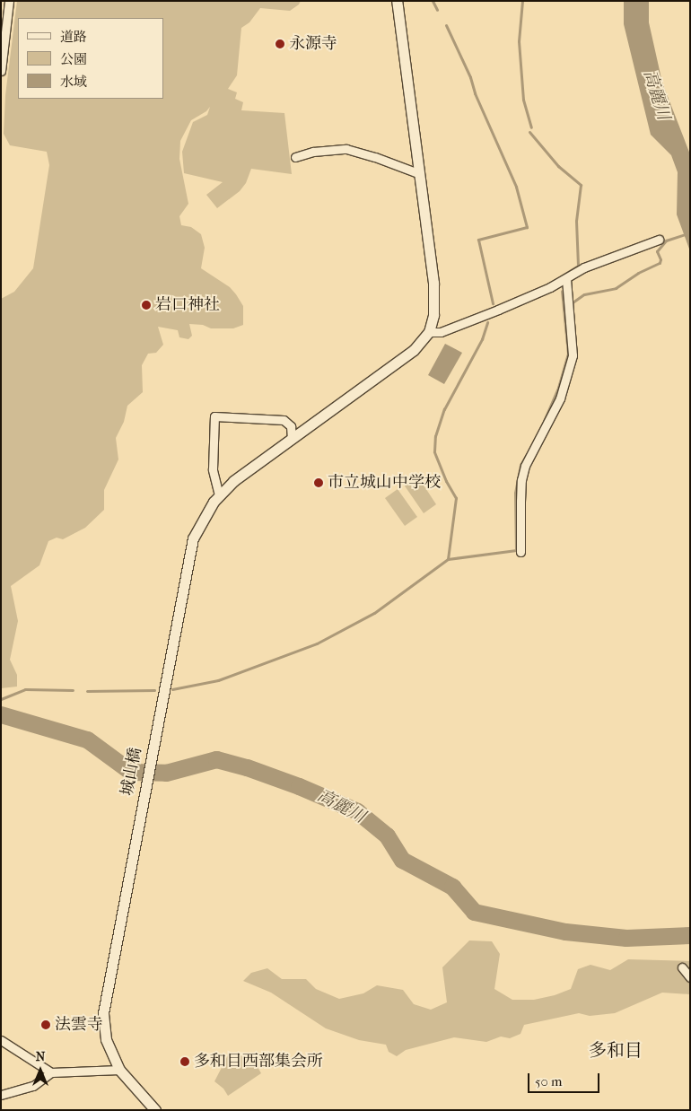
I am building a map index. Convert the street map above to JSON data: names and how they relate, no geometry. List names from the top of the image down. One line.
{"streets":{"street":["城山橋"]},"districts":["多和目"],"water":["高麗川"],"places":["永源寺","岩口神社","市立城山中学校","法雲寺","多和目西部集会所"],"legend":["道路","公園","水域"],"scale_bar":"50 m","north":"top"}
